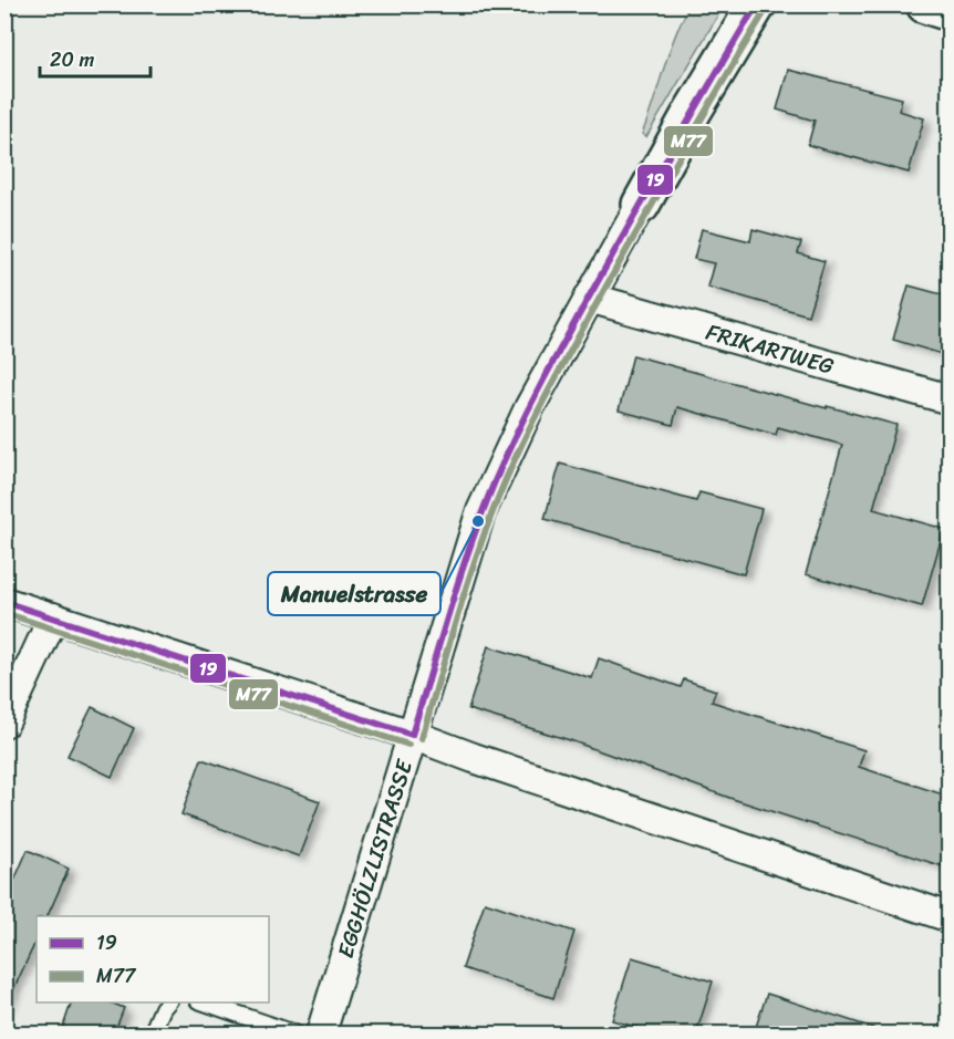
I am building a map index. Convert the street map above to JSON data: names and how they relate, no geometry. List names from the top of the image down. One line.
{"streets":{"street":["FRIKARTWEG","EGGHÖLZLISTRASSE"]},"crossings":[["FRIKARTWEG","EGGHÖLZLISTRASSE"]],"places":["Manuelstrasse"],"lines":["transit line 19","transit line M77"],"legend":["19","M77"],"scale_bar":"20 m"}
